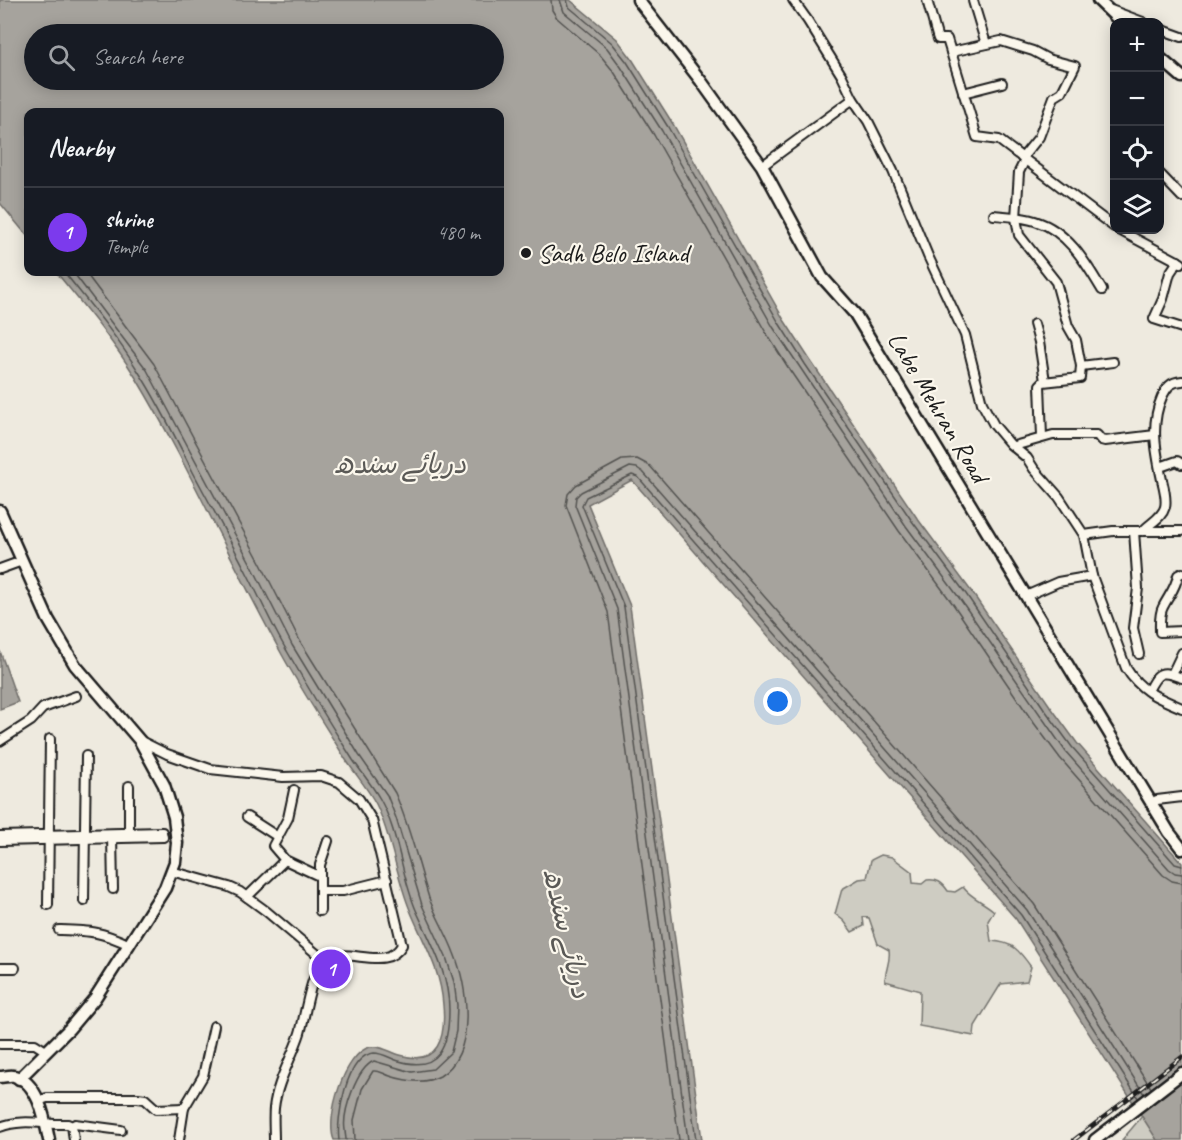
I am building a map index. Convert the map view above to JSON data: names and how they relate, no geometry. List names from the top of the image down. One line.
{"streets":{"street":["Labe Mehran Road"]},"water":["دریائے سندھ"],"places":["Sadh Belo Island"],"page":{"map_buttons":["+","−"],"search":"Search here","heading":"Nearby","list":[{"mark":"1","name":"shrine","note":"Temple","value":"480 m"}],"pins":"1"}}
